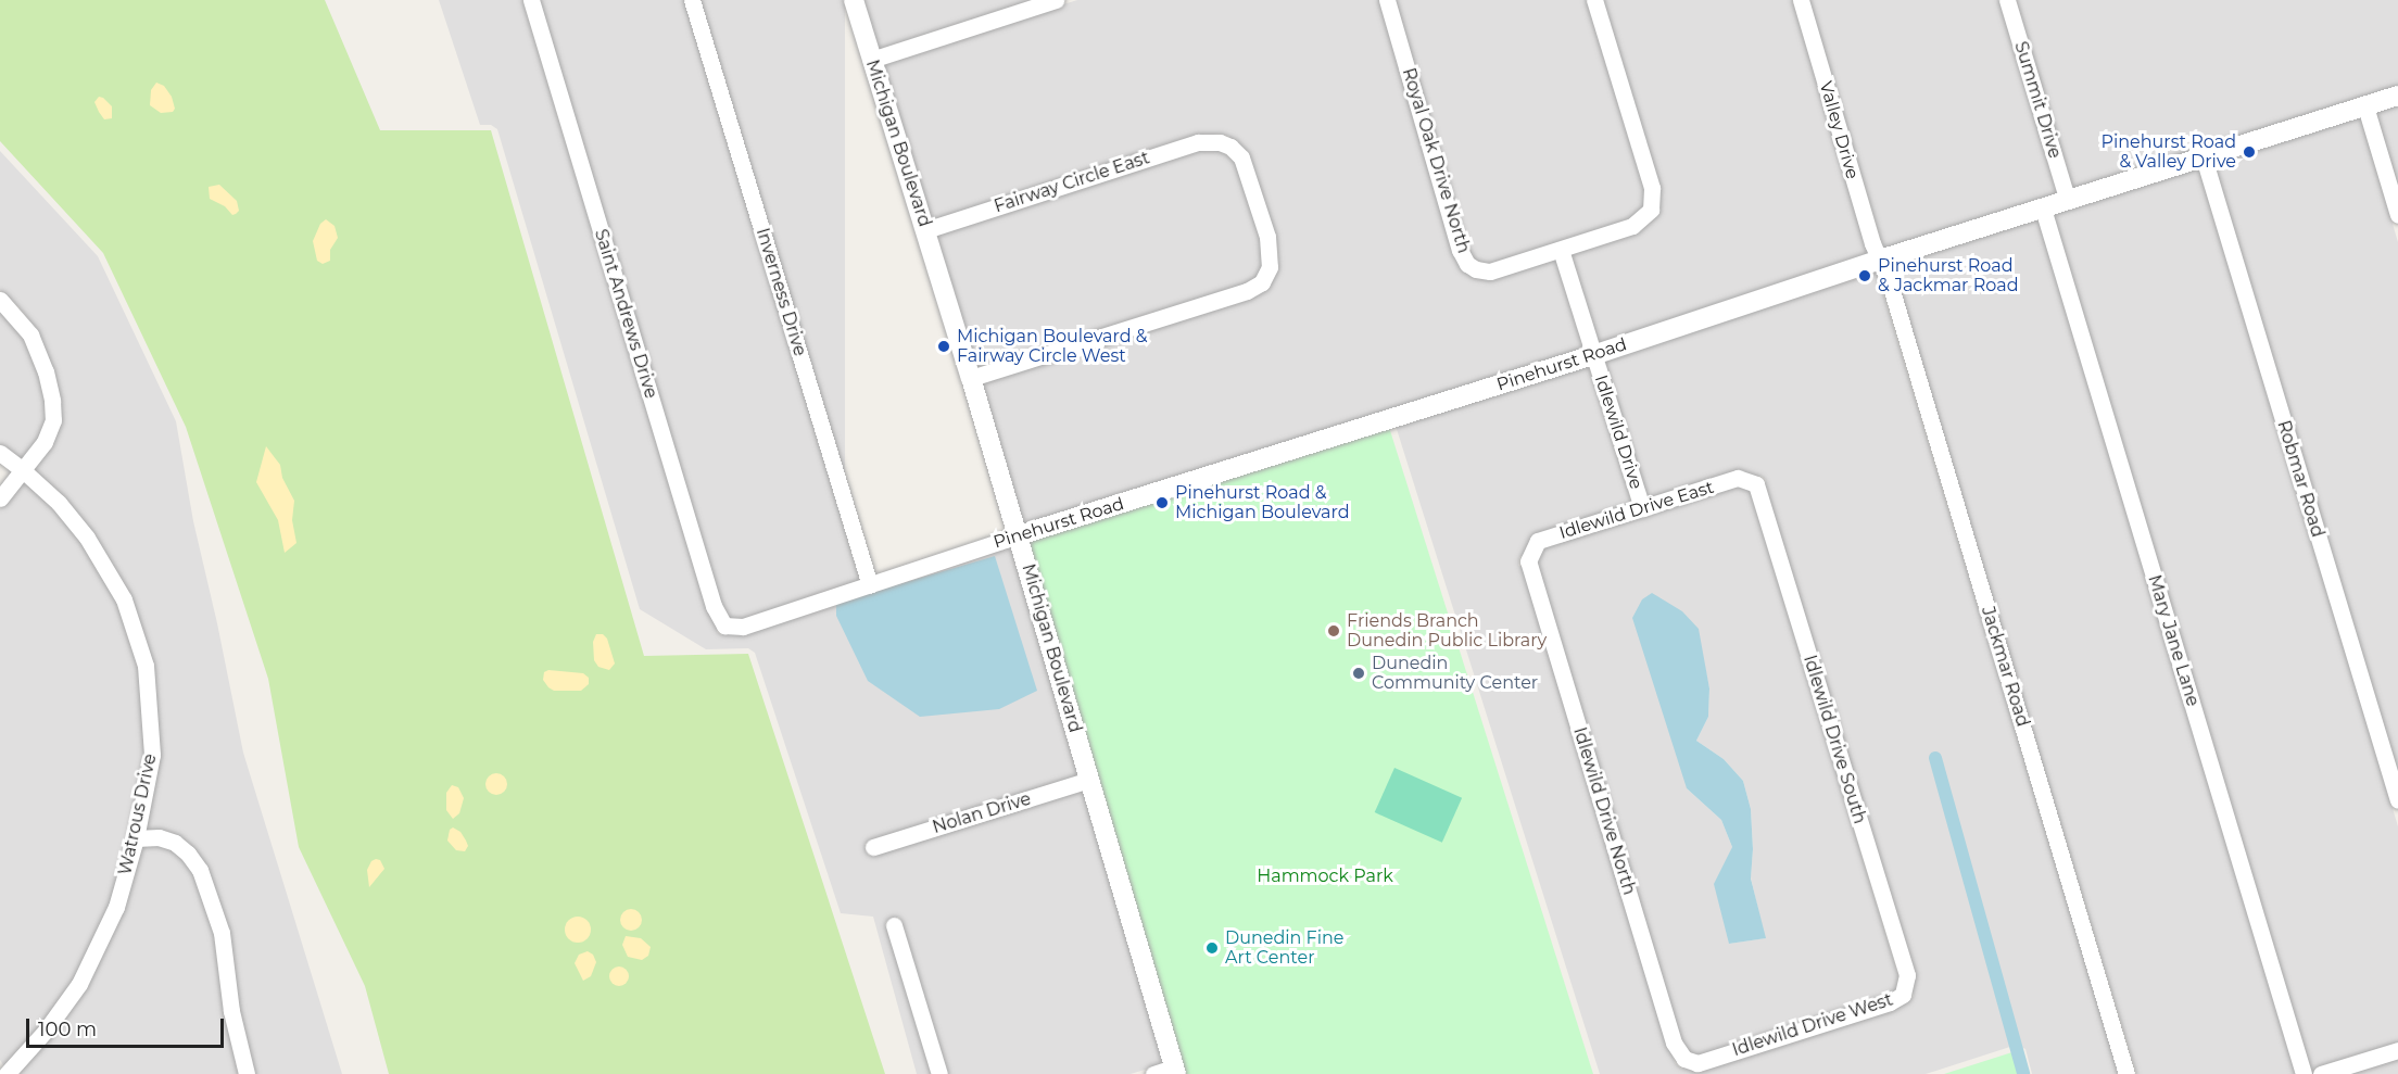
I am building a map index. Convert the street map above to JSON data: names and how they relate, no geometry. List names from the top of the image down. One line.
{"streets":{"street":["Summit Drive","Valley Drive","Michigan Boulevard","Royal Oak Drive North","Fairway Circle East","Inverness Drive","Saint Andrews Drive","Pinehurst Road","Idlewild Drive","Robmar Road","Idlewild Drive East","Mary Jane Lane","Jackmar Road","Idlewild Drive South","Idlewild Drive North","Nolan Drive","Watrous Drive","Idlewild Drive West"]},"crossings":[["Summit Drive","Pinehurst Road"],["Valley Drive","Pinehurst Road"],["Valley Drive","Jackmar Road"],["Michigan Boulevard","Fairway Circle East"],["Michigan Boulevard","Pinehurst Road"],["Michigan Boulevard","Nolan Drive"],["Royal Oak Drive North","Idlewild Drive"],["Inverness Drive","Pinehurst Road"],["Saint Andrews Drive","Pinehurst Road"],["Pinehurst Road","Idlewild Drive"],["Pinehurst Road","Robmar Road"],["Pinehurst Road","Mary Jane Lane"],["Pinehurst Road","Jackmar Road"],["Idlewild Drive","Idlewild Drive East"],["Idlewild Drive East","Idlewild Drive South"],["Idlewild Drive East","Idlewild Drive North"],["Idlewild Drive South","Idlewild Drive West"],["Idlewild Drive North","Idlewild Drive West"]],"parks":["Hammock Park"],"places":["Pinehurst Road & Valley Drive","Pinehurst Road & Jackmar Road","Michigan Boulevard & Fairway Circle West","Pinehurst Road & Michigan Boulevard","Friends Branch Dunedin Public Library","Dunedin Community Center","Dunedin Fine Art Center"],"scale_bar":"100 m"}
